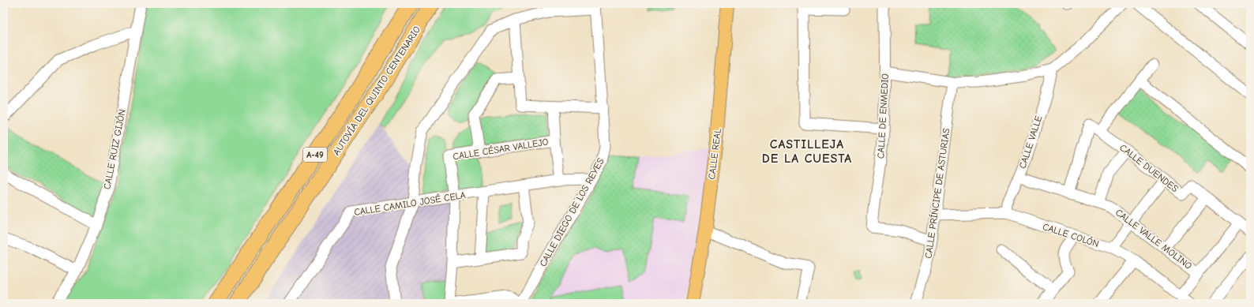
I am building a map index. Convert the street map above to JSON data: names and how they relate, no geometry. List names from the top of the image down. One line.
{"streets":{"highway":["AUTOVÍA DEL QUINTO CENTENARIO","A-49"],"main road":["CALLE REAL"],"street":["CALLE DE ENMEDIO","CALLE VALLE","CALLE RUIZ GIJÓN","CALLE CÉSAR VALLEJO","CALLE DUENDES","CALLE PRÍNCIPE DE ASTURIAS","CALLE CAMILO JOSÉ CELA","CALLE DIEGO DE LOS REYES","CALLE COLÓN","CALLE VALLE MOLINO"]},"crossings":[["CALLE DE ENMEDIO","CALLE PRÍNCIPE DE ASTURIAS"],["CALLE VALLE","CALLE COLÓN"],["CALLE VALLE","CALLE VALLE MOLINO"],["CALLE CÉSAR VALLEJO","CALLE CAMILO JOSÉ CELA"],["CALLE DUENDES","CALLE VALLE MOLINO"],["CALLE PRÍNCIPE DE ASTURIAS","CALLE COLÓN"],["CALLE CAMILO JOSÉ CELA","CALLE DIEGO DE LOS REYES"]],"districts":["CASTILLEJA DE LA CUESTA"]}
